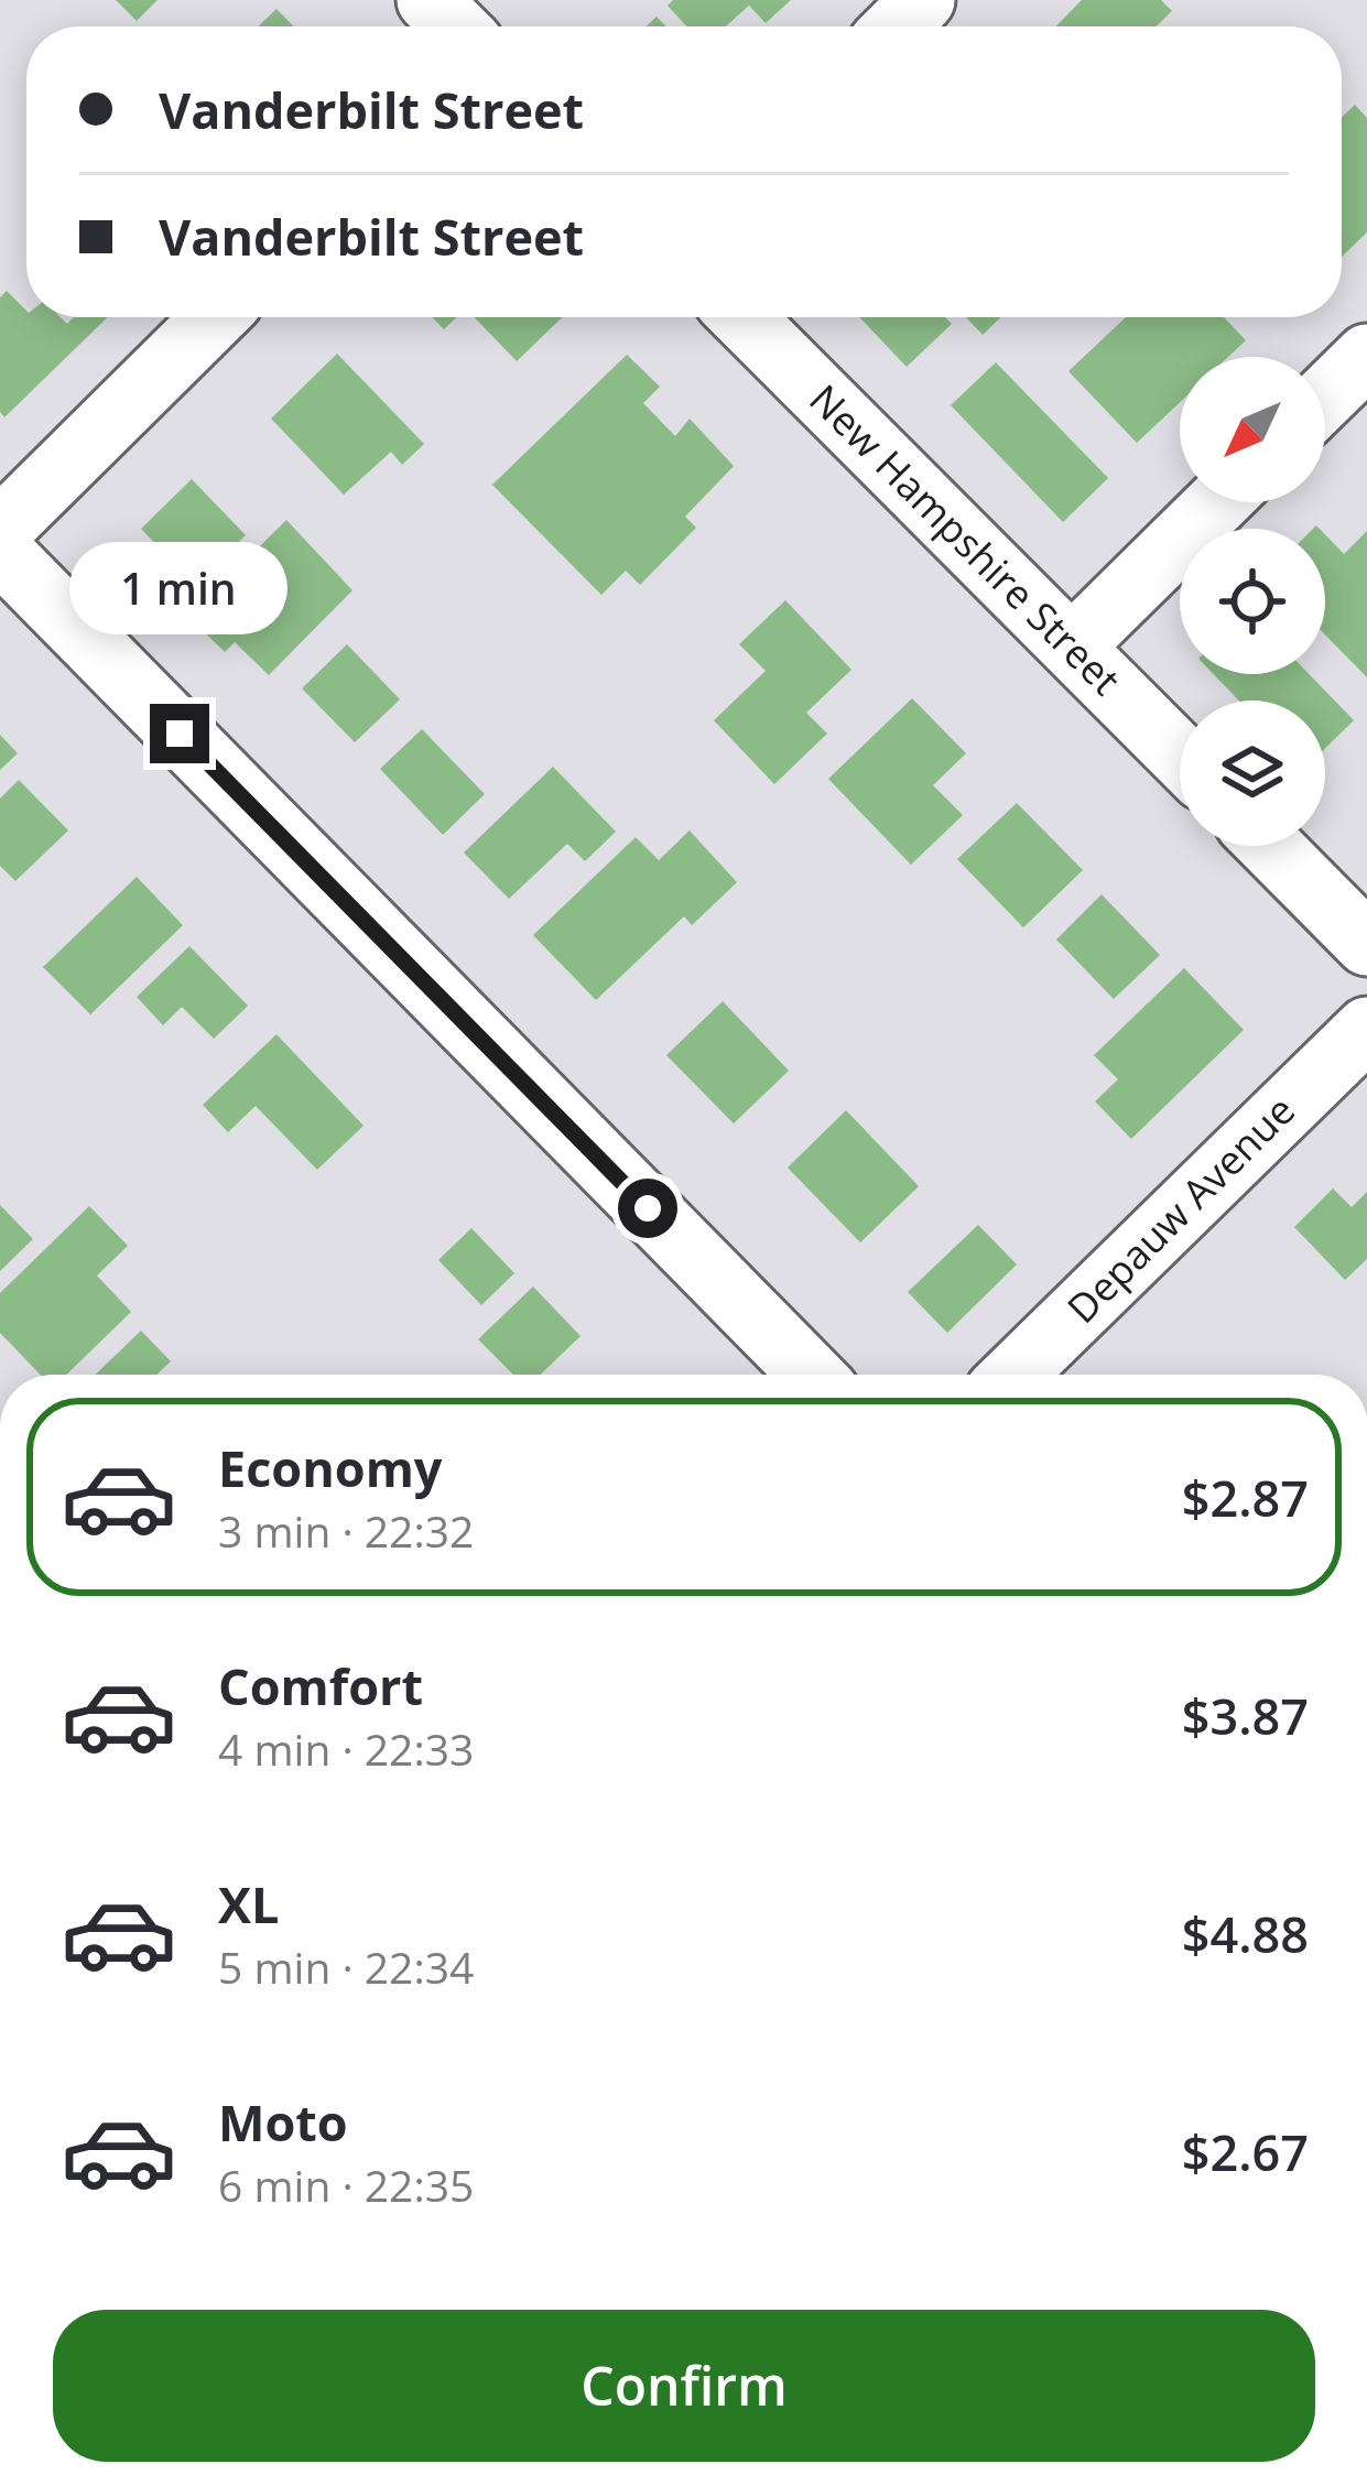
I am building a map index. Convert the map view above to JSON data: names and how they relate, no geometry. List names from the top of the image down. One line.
{"streets":{"street":["New Hampshire Street","Depauw Avenue"]},"north":"bottom left","page":{"banner":["Vanderbilt Street","Vanderbilt Street"],"bubble":"1 min","list":[{"name":"Economy","note":"3 min · 22:32","value":"$2.87"},{"name":"Comfort","note":"4 min · 22:33","value":"$3.87"},{"name":"XL","note":"5 min · 22:34","value":"$4.88"},{"name":"Moto","note":"6 min · 22:35","value":"$2.67"}],"buttons":"Confirm"}}
